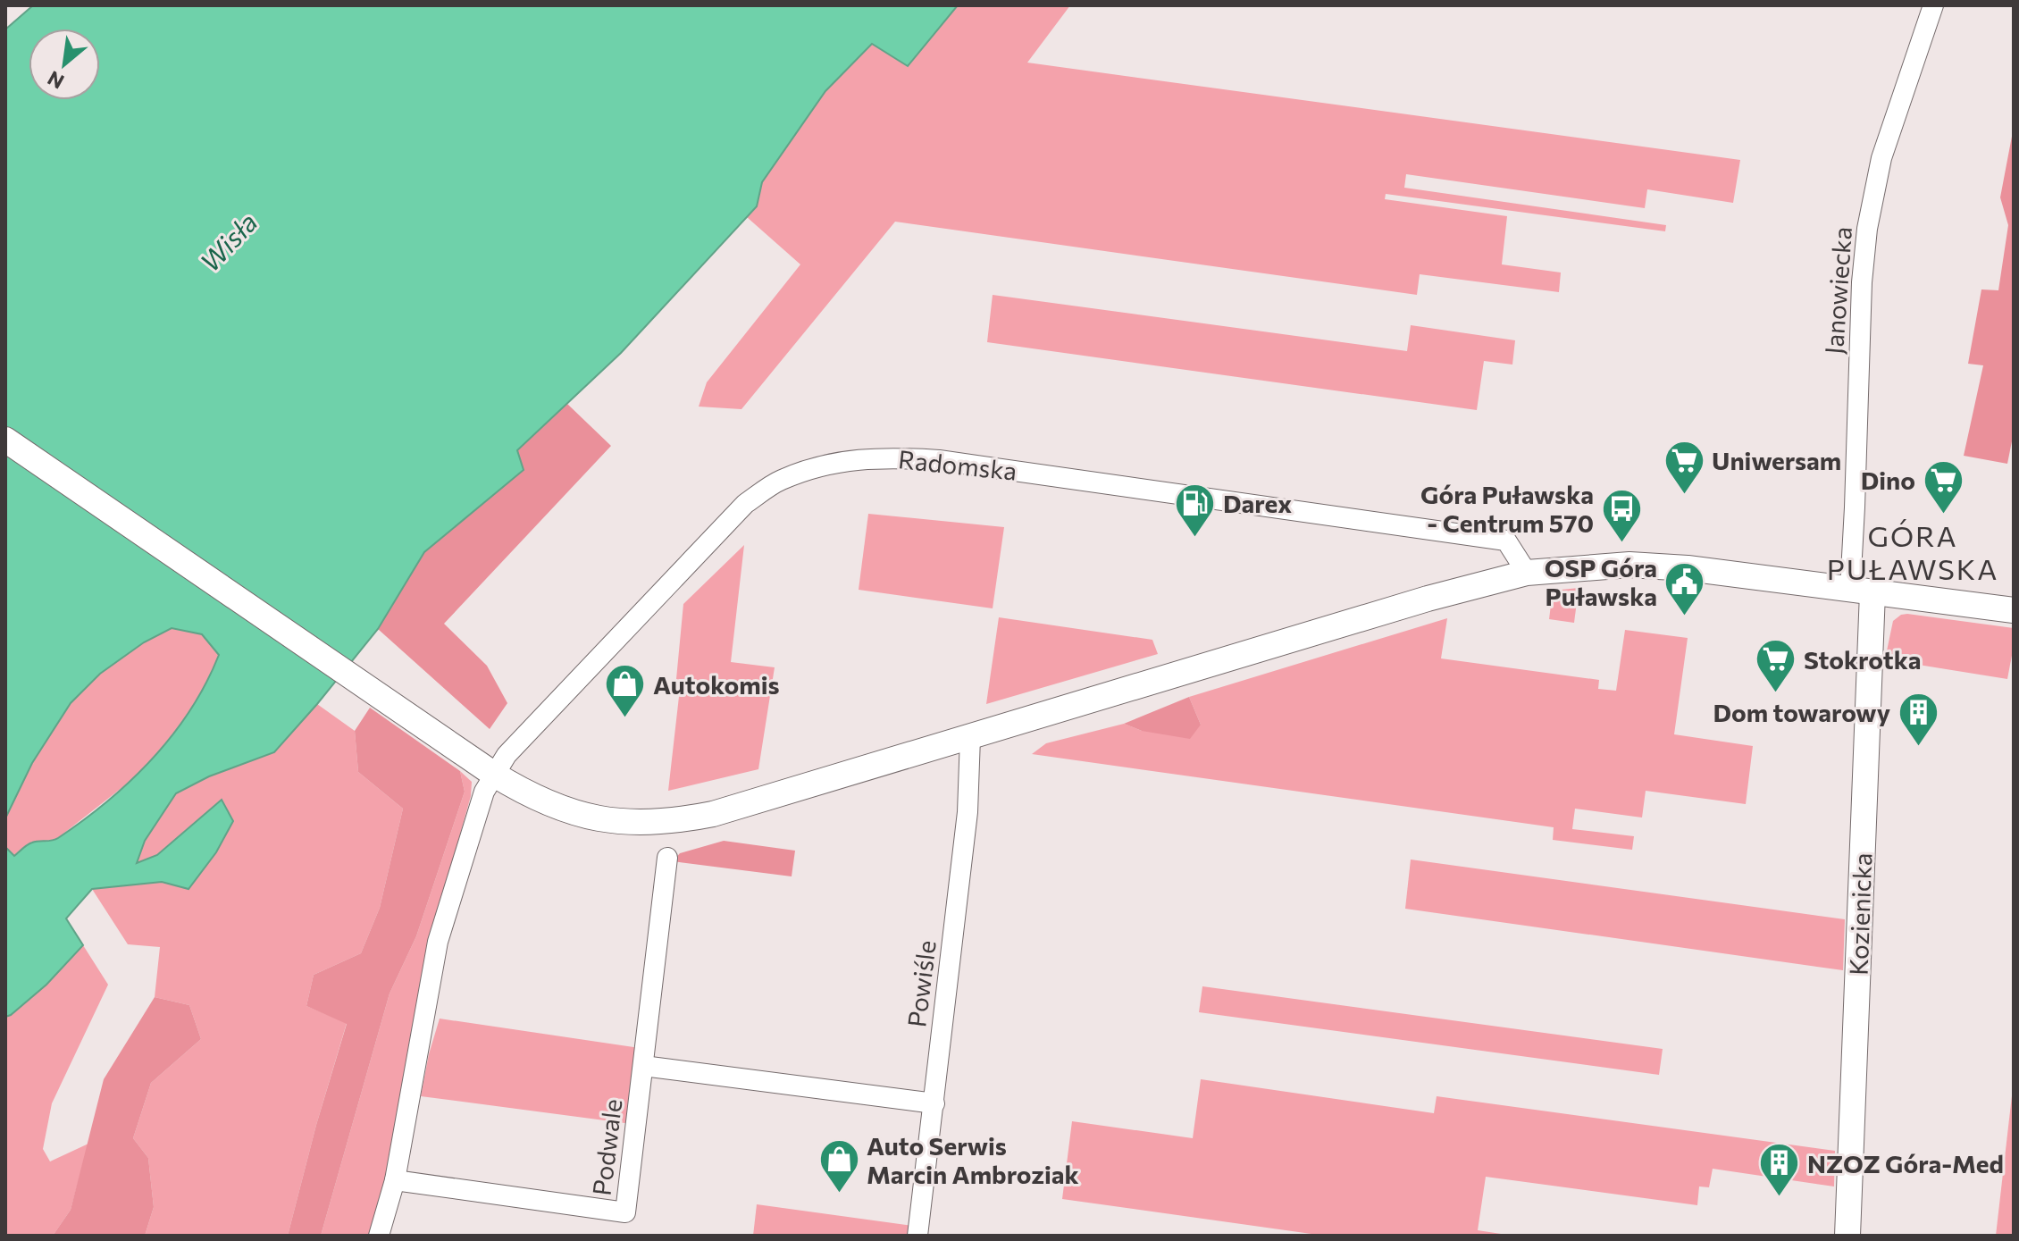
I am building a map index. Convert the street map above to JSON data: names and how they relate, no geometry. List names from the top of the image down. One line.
{"streets":{"main road":["Kozienicka"],"street":["Janowiecka","Radomska","Powiśle","Podwale"]},"crossings":[["Janowiecka","Kozienicka"]],"districts":["GÓRA PUŁAWSKA"],"water":["Wisła"],"places":{"supermarket":["Uniwersam","Dino","Stokrotka"],"fuel station":["Darex"],"bus stop":["Góra Puławska - Centrum 570"],"public building":["OSP Góra Puławska"],"shop":["Autokomis","Auto Serwis Marcin Ambroziak"],"building":["Dom towarowy","NZOZ Góra-Med"]},"north":"bottom left"}
